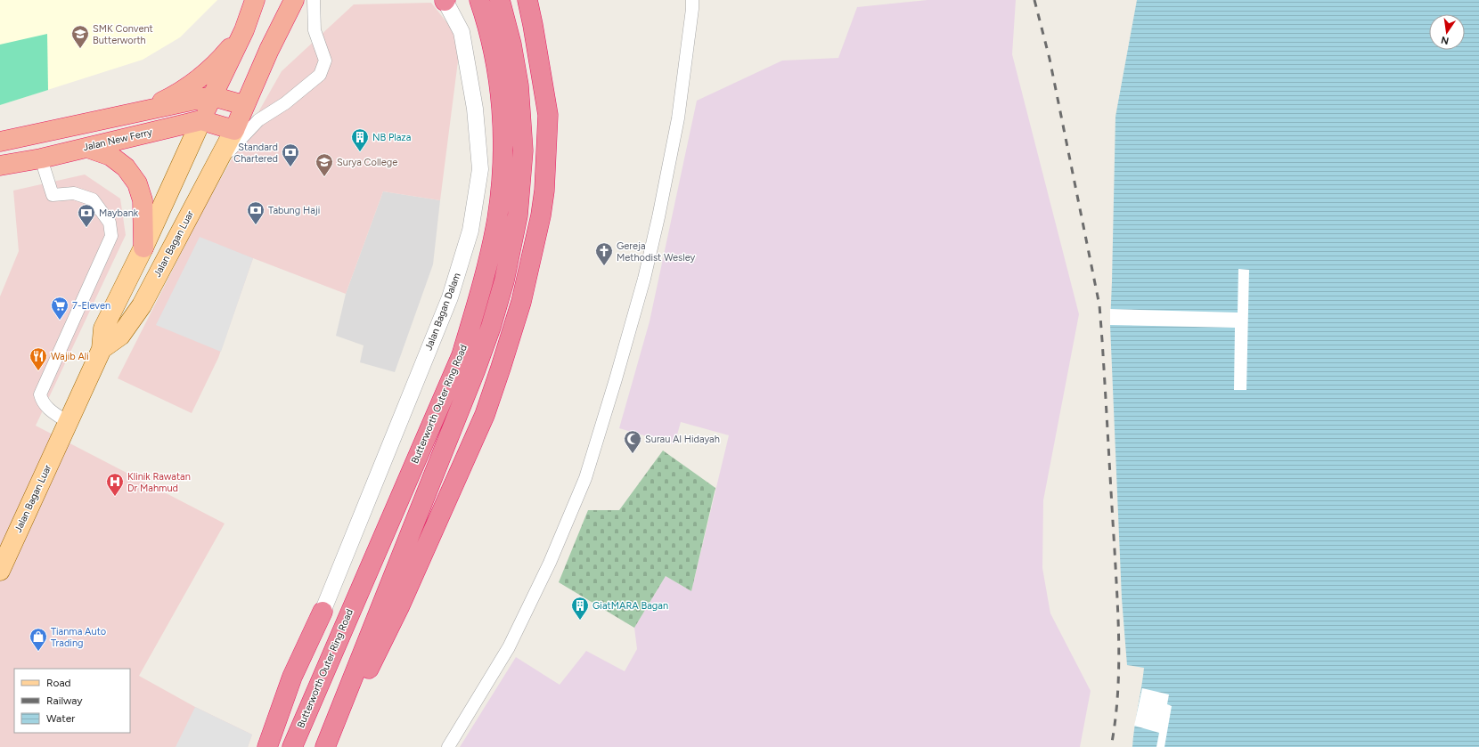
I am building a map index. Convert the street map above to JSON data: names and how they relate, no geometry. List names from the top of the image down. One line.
{"streets":{"highway":["Jalan New Ferry","Butterworth Outer Ring Road"],"main road":["Jalan Bagan Luar"],"street":["Jalan Bagan Dalam"]},"crossings":[["Jalan New Ferry","Jalan Bagan Luar"]],"places":{"school or university":["SMK Convent Butterworth","Surya College"],"building":["NB Plaza","GiatMARA Bagan"],"bank":["Standard Chartered","Tabung Haji","Maybank"],"church":["Gereja Methodist Wesley"],"supermarket":["7-Eleven"],"restaurant":["Wajib Ali"],"mosque":["Surau Al Hidayah"],"hospital":["Klinik Rawatan Dr Mahmud"],"shop":["Tianma Auto Trading"]},"legend":["Road","Railway","Water"],"north":"bottom"}
